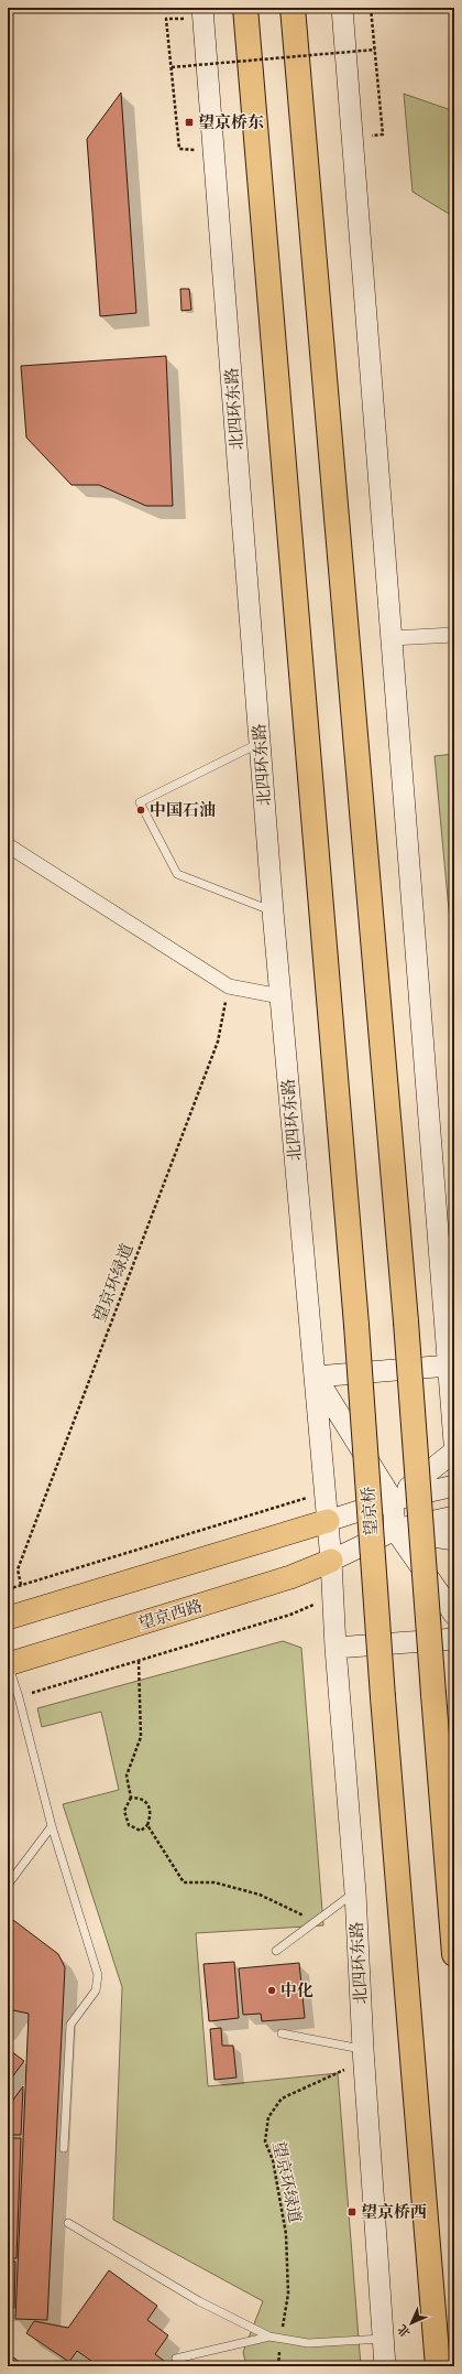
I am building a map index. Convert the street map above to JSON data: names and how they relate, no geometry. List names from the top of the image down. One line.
{"streets":{"highway":["望京桥"],"main road":["望京西路"],"street":["北四环东路"],"path":["望京环绿道"]},"crossings":[["北四环东路","望京环绿道"],["北四环东路","望京西路"]],"places":{"transit":["望京桥东","望京桥西"],"other":["中国石油","中化"]},"north":"bottom left"}
